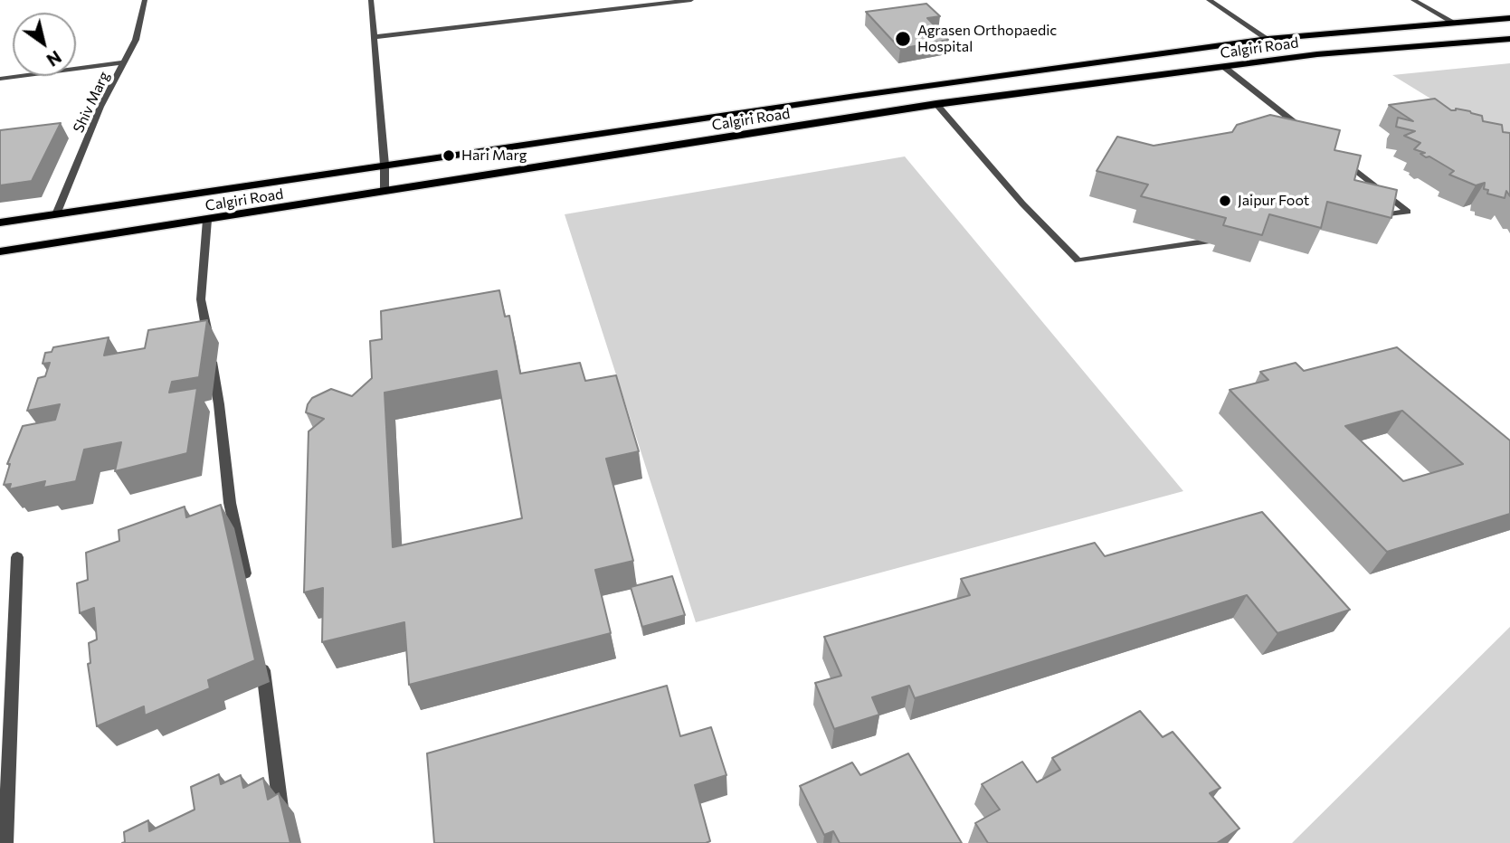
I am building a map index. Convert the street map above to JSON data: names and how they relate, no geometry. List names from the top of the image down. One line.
{"streets":{"main road":["Calgiri Road"],"street":["Shiv Marg"]},"crossings":[["Calgiri Road","Shiv Marg"]],"places":["Agrasen Orthopaedic Hospital","Hari Marg","Jaipur Foot"],"north":"bottom right"}
